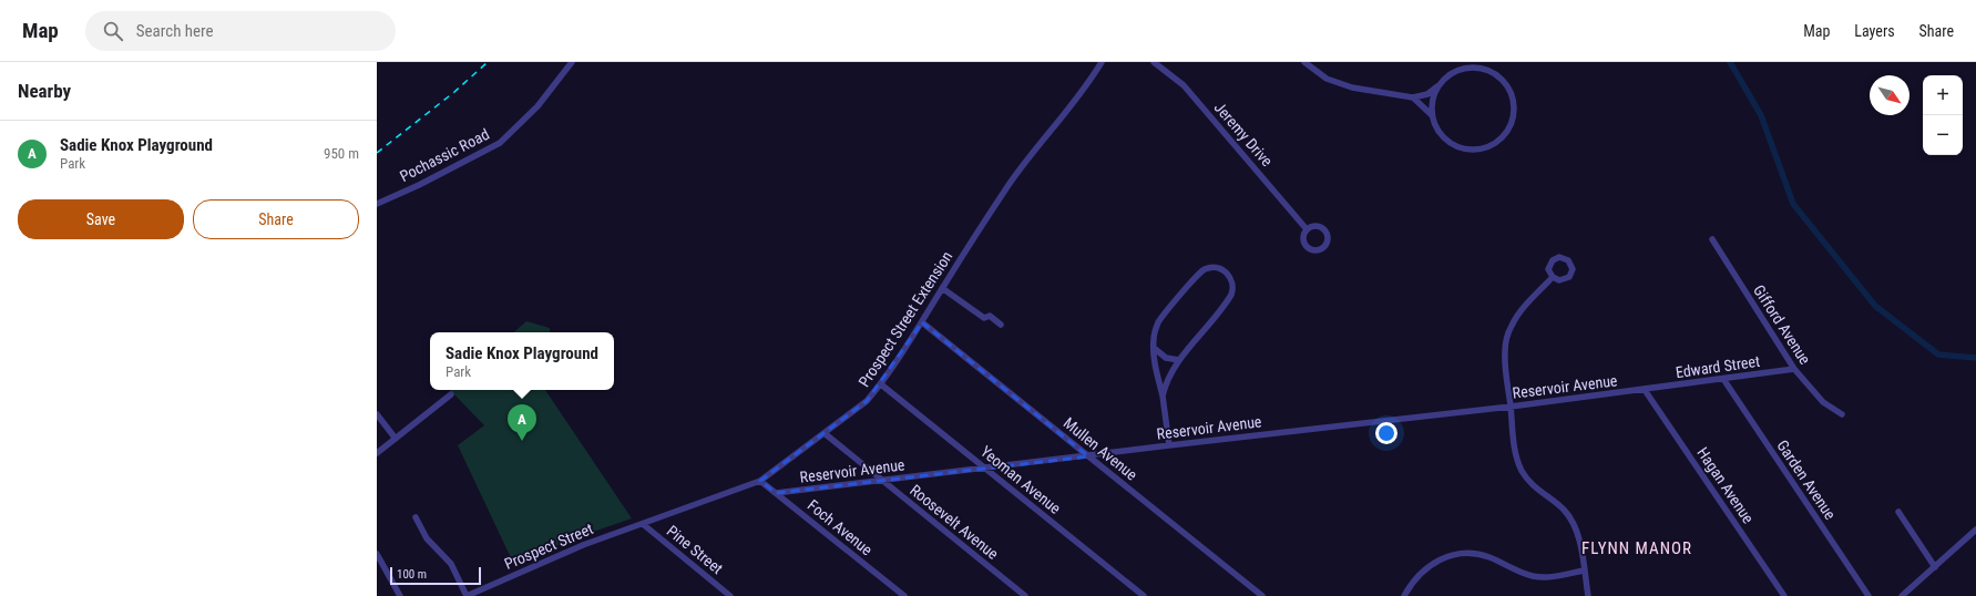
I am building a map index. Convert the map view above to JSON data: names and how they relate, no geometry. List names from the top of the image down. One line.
{"streets":{"street":["Jeremy Drive","Pochassic Road","Prospect Street Extension","Gifford Avenue","Edward Street","Reservoir Avenue","Mullen Avenue","Yeoman Avenue","Garden Avenue","Hagan Avenue","Roosevelt Avenue","Foch Avenue","Prospect Street","Pine Street"]},"crossings":[["Prospect Street Extension","Mullen Avenue"],["Prospect Street Extension","Yeoman Avenue"],["Prospect Street Extension","Roosevelt Avenue"],["Prospect Street Extension","Foch Avenue"],["Prospect Street Extension","Prospect Street"],["Prospect Street Extension","Pine Street"],["Gifford Avenue","Edward Street"],["Edward Street","Reservoir Avenue"],["Edward Street","Garden Avenue"],["Edward Street","Hagan Avenue"],["Reservoir Avenue","Mullen Avenue"],["Reservoir Avenue","Yeoman Avenue"],["Reservoir Avenue","Hagan Avenue"],["Reservoir Avenue","Roosevelt Avenue"],["Reservoir Avenue","Foch Avenue"],["Prospect Street","Pine Street"]],"districts":["FLYNN MANOR"],"scale_bar":"100 m","north":"bottom right","page":{"header":"Map","search":"Search here","nav":["Map","Layers","Share"],"heading":"Nearby","map_buttons":["+","−"],"list":[{"mark":"A","name":"Sadie Knox Playground","note":"Park","value":"950 m"}],"buttons":["Save","Share"],"popup":["Sadie Knox Playground","Park"],"pins":"A","scale":"100 m"}}
